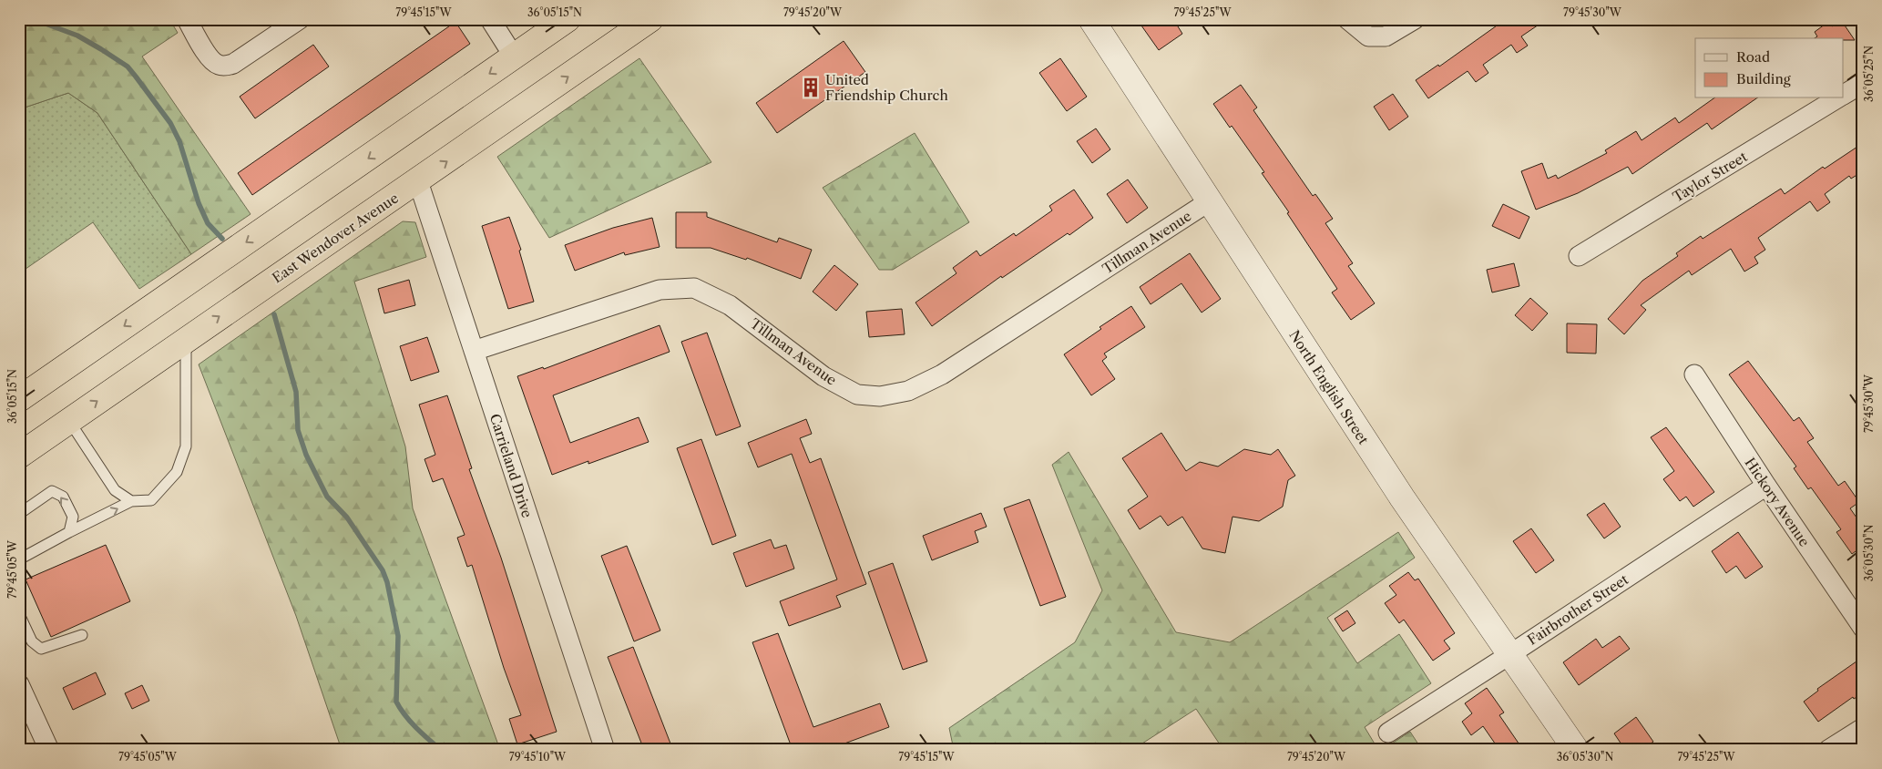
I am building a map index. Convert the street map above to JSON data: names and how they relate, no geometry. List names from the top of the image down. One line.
{"streets":{"highway":["East Wendover Avenue"],"street":["Taylor Street","Tillman Avenue","North English Street","Carrieland Drive","Hickory Avenue","Fairbrother Street"]},"crossings":[["East Wendover Avenue","Carrieland Drive"],["Tillman Avenue","North English Street"],["Tillman Avenue","Carrieland Drive"],["North English Street","Fairbrother Street"],["Hickory Avenue","Fairbrother Street"]],"places":{"building":["United Friendship Church"]},"legend":["Road","Building"],"coordinates":["79°45'15\"W","36°05'15\"N","79°45'20\"W","79°45'25\"W","79°45'30\"W","36°05'25\"N","36°05'30\"N","79°45'05\"W","79°45'10\"W"]}
